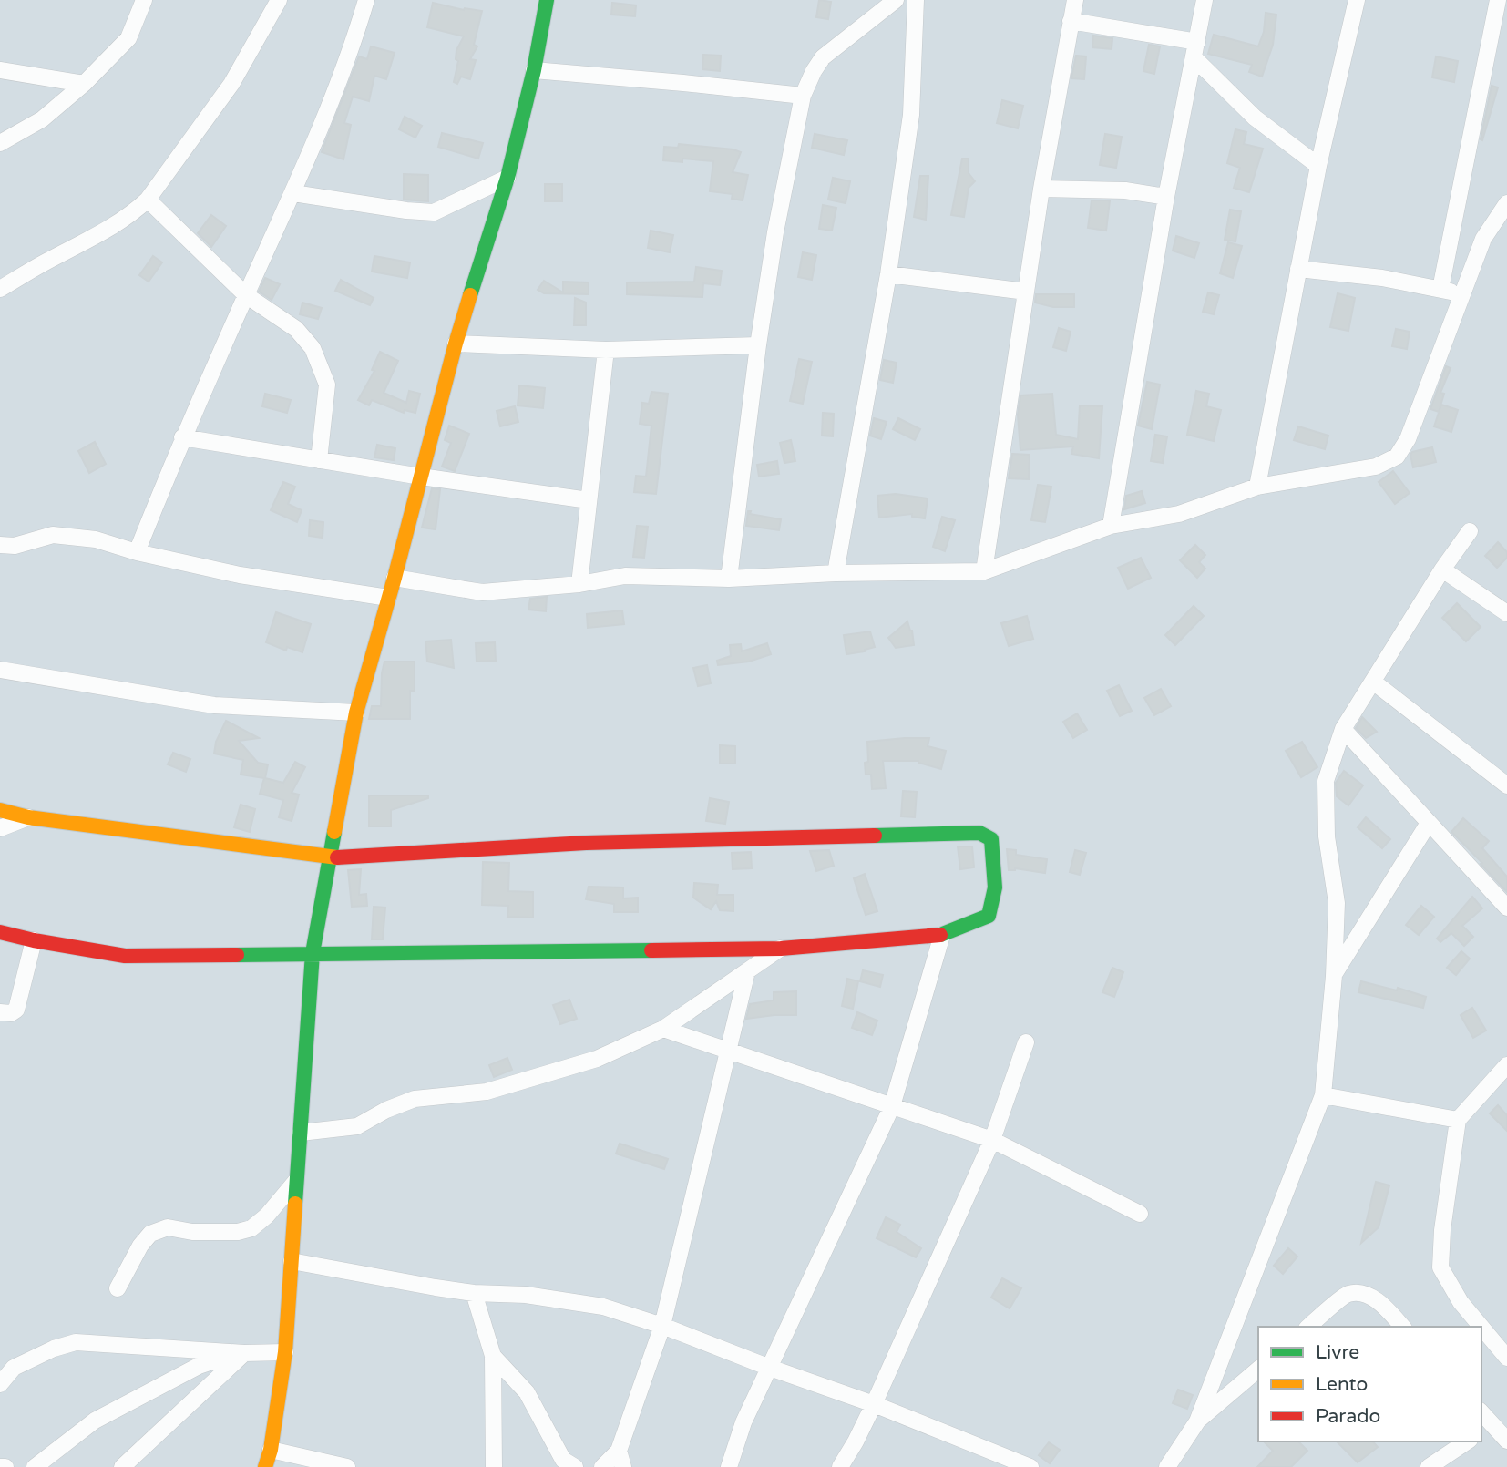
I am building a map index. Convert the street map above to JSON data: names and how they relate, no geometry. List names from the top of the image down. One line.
{"legend":["Livre","Lento","Parado"]}
